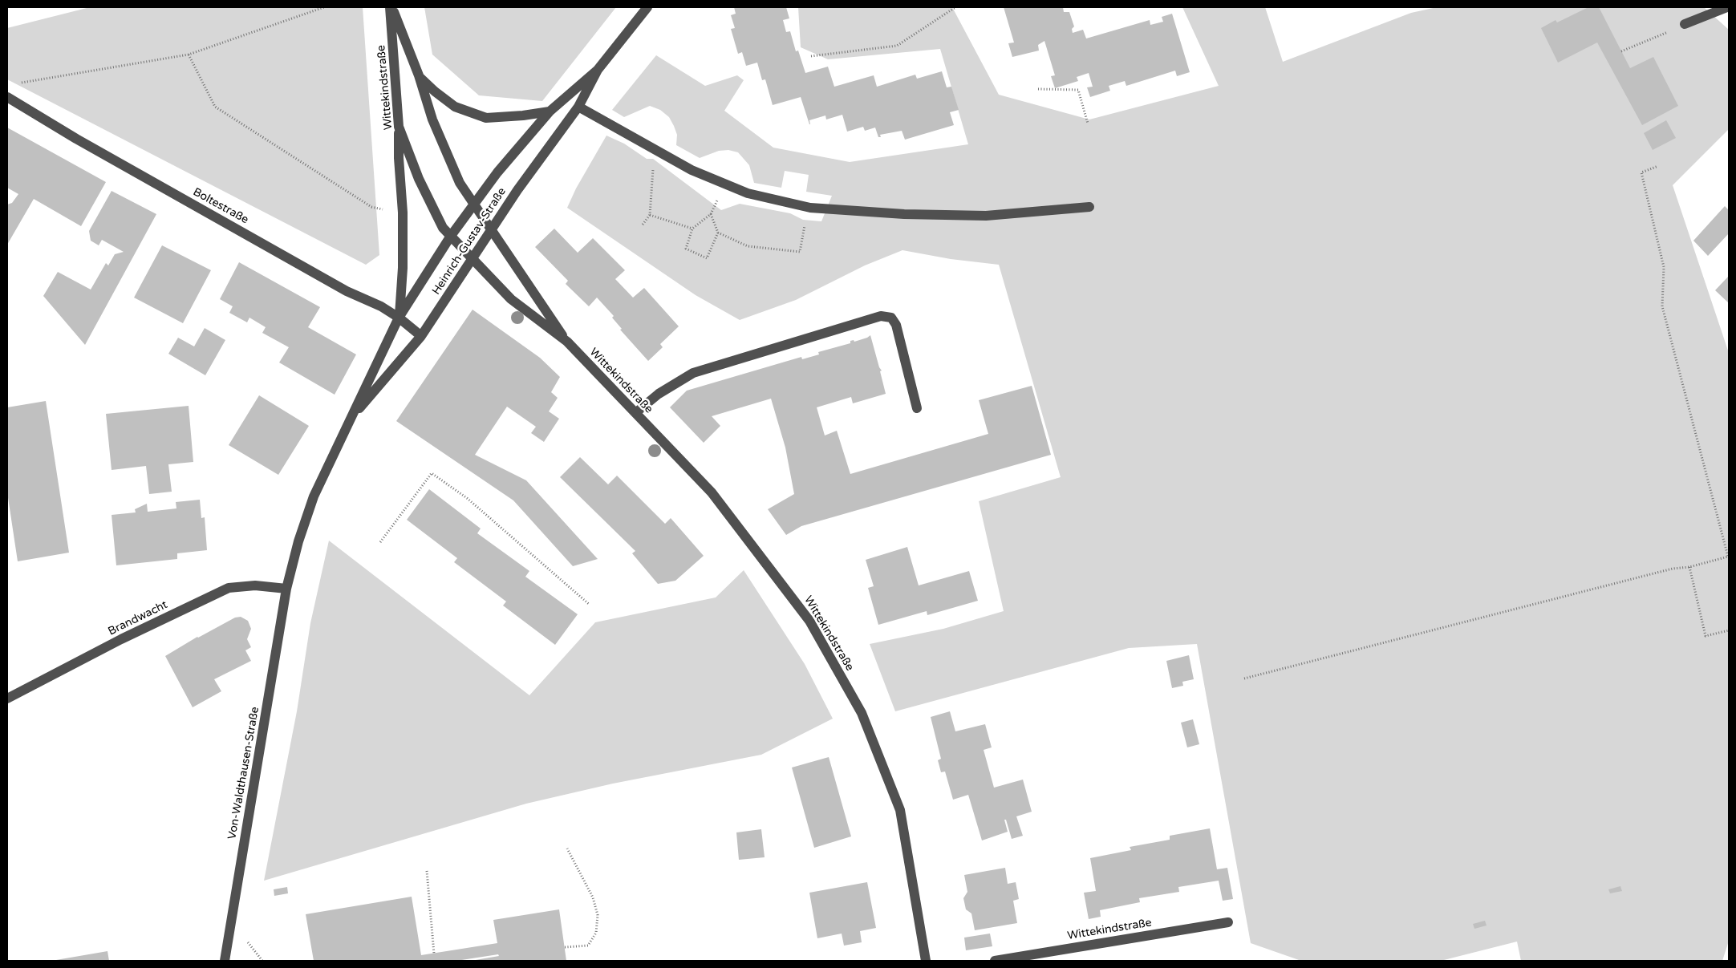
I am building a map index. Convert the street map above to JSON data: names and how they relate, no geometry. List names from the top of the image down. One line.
{"streets":{"street":["Wittekindstraße","Boltestraße","Heinrich-Gustav-Straße","Brandwacht","Von-Waldthausen-Straße"]},"crossings":[["Wittekindstraße","Heinrich-Gustav-Straße"],["Boltestraße","Heinrich-Gustav-Straße"],["Heinrich-Gustav-Straße","Brandwacht"],["Heinrich-Gustav-Straße","Von-Waldthausen-Straße"],["Brandwacht","Von-Waldthausen-Straße"]]}
